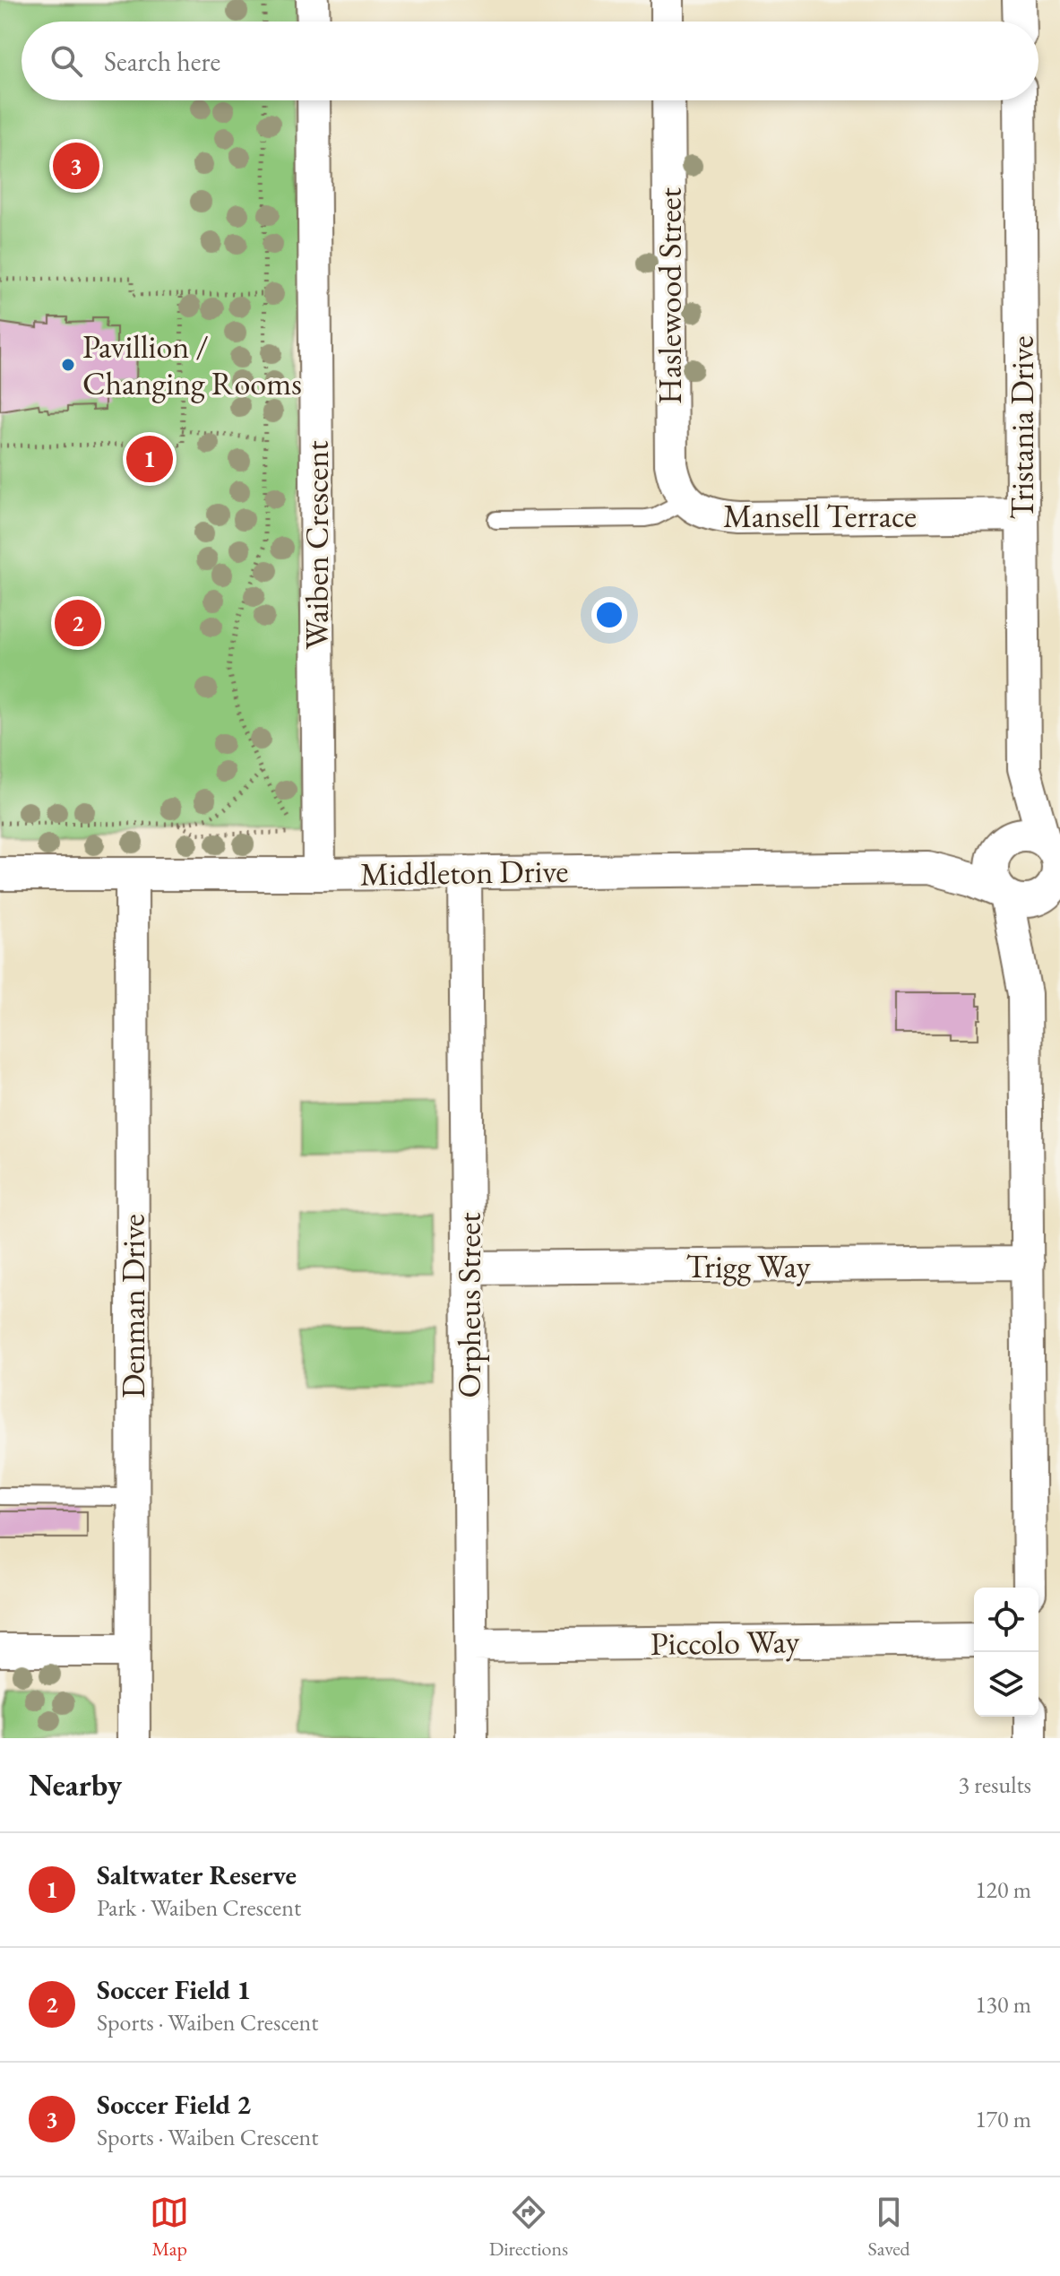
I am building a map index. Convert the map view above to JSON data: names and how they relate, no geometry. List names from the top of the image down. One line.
{"streets":{"street":["Haslewood Street","Tristania Drive","Mansell Terrace","Waiben Crescent","Middleton Drive","Trigg Way","Orpheus Street","Denman Drive","Piccolo Way"]},"crossings":[["Haslewood Street","Mansell Terrace"],["Tristania Drive","Mansell Terrace"],["Tristania Drive","Middleton Drive"],["Waiben Crescent","Middleton Drive"],["Middleton Drive","Orpheus Street"],["Middleton Drive","Denman Drive"],["Trigg Way","Orpheus Street"],["Orpheus Street","Piccolo Way"]],"places":["Pavillion / Changing Rooms"],"page":{"search":"Search here","pins":["3","1","2"],"heading":["Nearby","3 results"],"list":[{"mark":"1","name":"Saltwater Reserve","note":"Park · Waiben Crescent","value":"120 m"},{"mark":"2","name":"Soccer Field 1","note":"Sports · Waiben Crescent","value":"130 m"},{"mark":"3","name":"Soccer Field 2","note":"Sports · Waiben Crescent","value":"170 m"}],"nav":["Map","Directions","Saved"]}}
